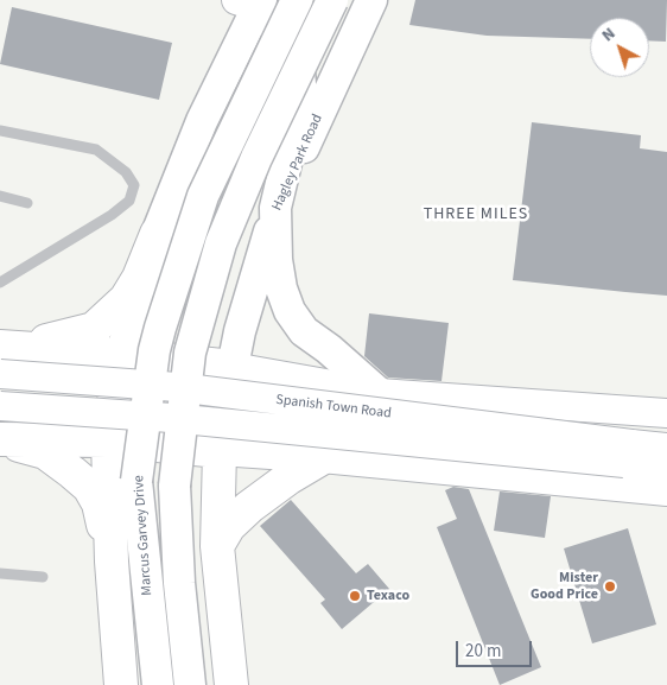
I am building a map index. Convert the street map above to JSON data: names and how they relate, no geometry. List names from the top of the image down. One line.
{"streets":{"highway":["Spanish Town Road","Marcus Garvey Drive"],"main road":["Hagley Park Road"]},"crossings":[["Hagley Park Road","Spanish Town Road"],["Spanish Town Road","Marcus Garvey Drive"]],"districts":["THREE MILES"],"places":["Mister Good Price","Texaco"],"scale_bar":"20 m","north":"top left"}
